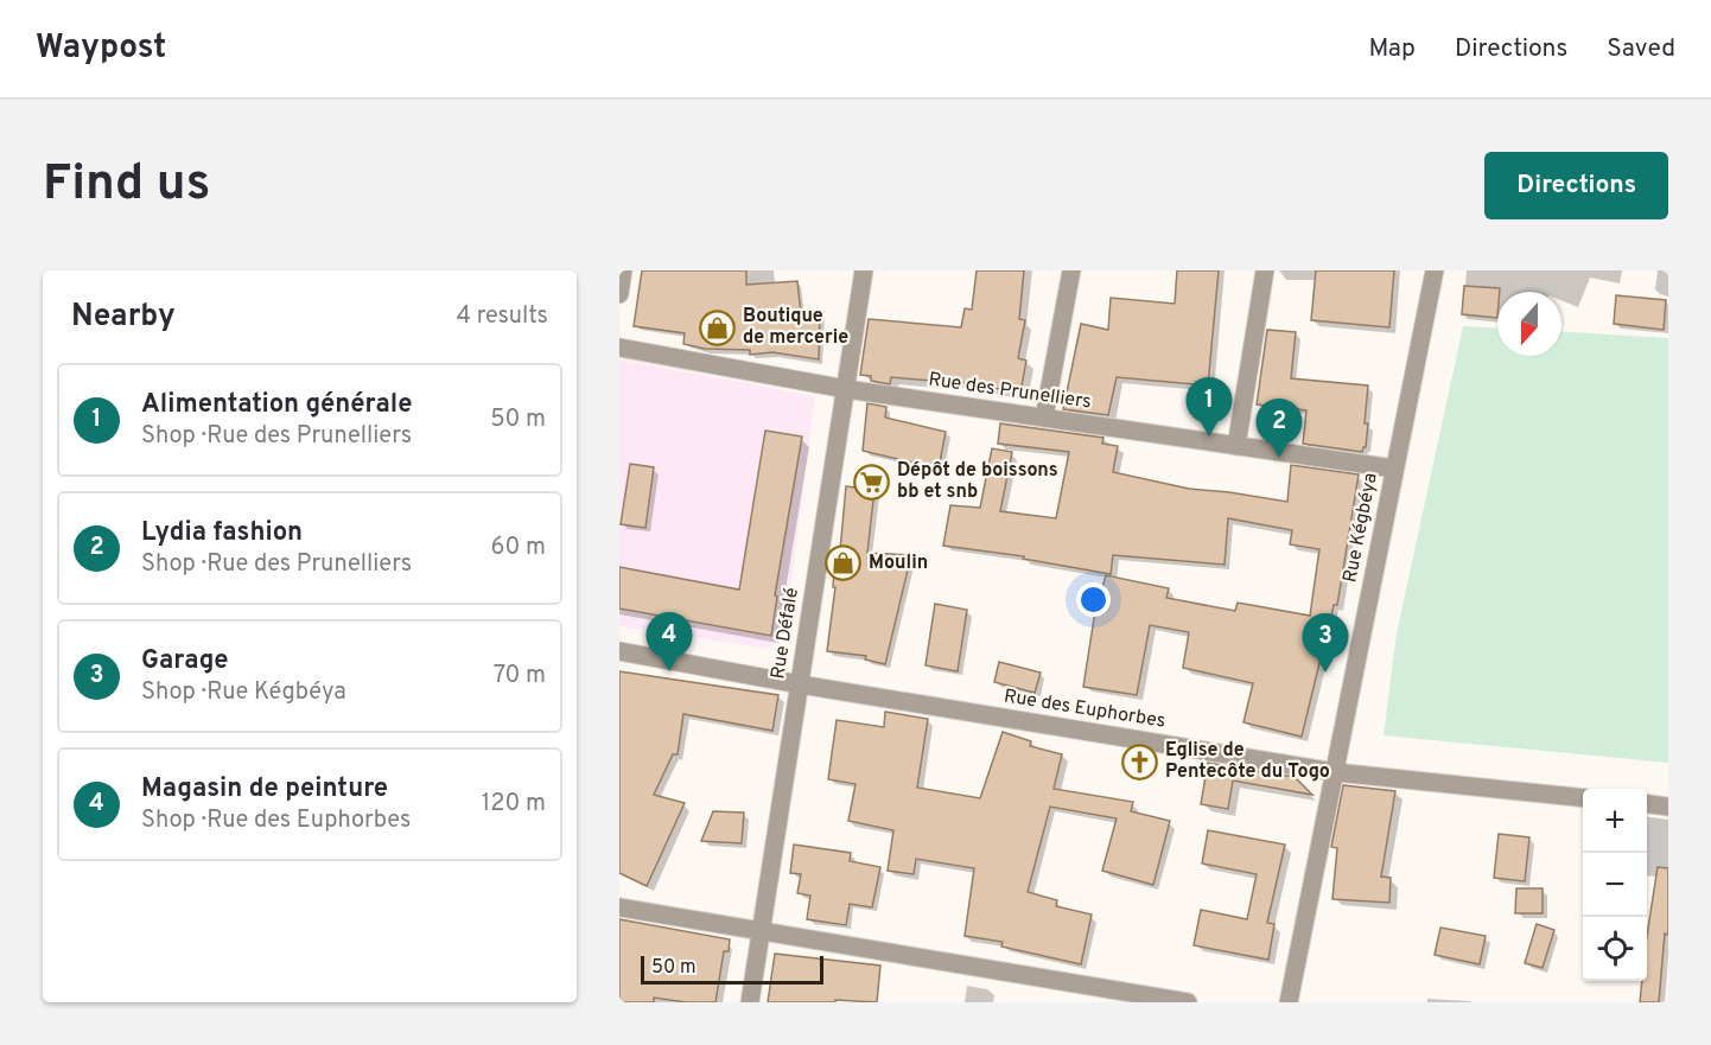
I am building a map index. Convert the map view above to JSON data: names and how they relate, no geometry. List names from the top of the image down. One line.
{"streets":{"street":["Rue des Prunelliers","Rue Kégbéya","Rue Défalé","Rue des Euphorbes"]},"crossings":[["Rue des Prunelliers","Rue Kégbéya"],["Rue des Prunelliers","Rue Défalé"],["Rue Kégbéya","Rue des Euphorbes"],["Rue Défalé","Rue des Euphorbes"]],"places":{"shop":["Boutique de mercerie","Moulin"],"supermarket":["Dépôt de boissons bb et snb"],"church":["Eglise de Pentecôte du Togo"]},"scale_bar":"50 m","north":"bottom","page":{"header":"Waypost","nav":["Map","Directions","Saved"],"buttons":"Directions","title":"Find us","heading":["Nearby","4 results"],"list":[{"mark":"1","name":"Alimentation générale","note":"Shop · Rue des Prunelliers","value":"50 m"},{"mark":"2","name":"Lydia fashion","note":"Shop · Rue des Prunelliers","value":"60 m"},{"mark":"3","name":"Garage","note":"Shop · Rue Kégbéya","value":"70 m"},{"mark":"4","name":"Magasin de peinture","note":"Shop · Rue des Euphorbes","value":"120 m"}],"pins":["1","2","4","3"],"map_buttons":["+","−"],"scale":"50 m"}}
